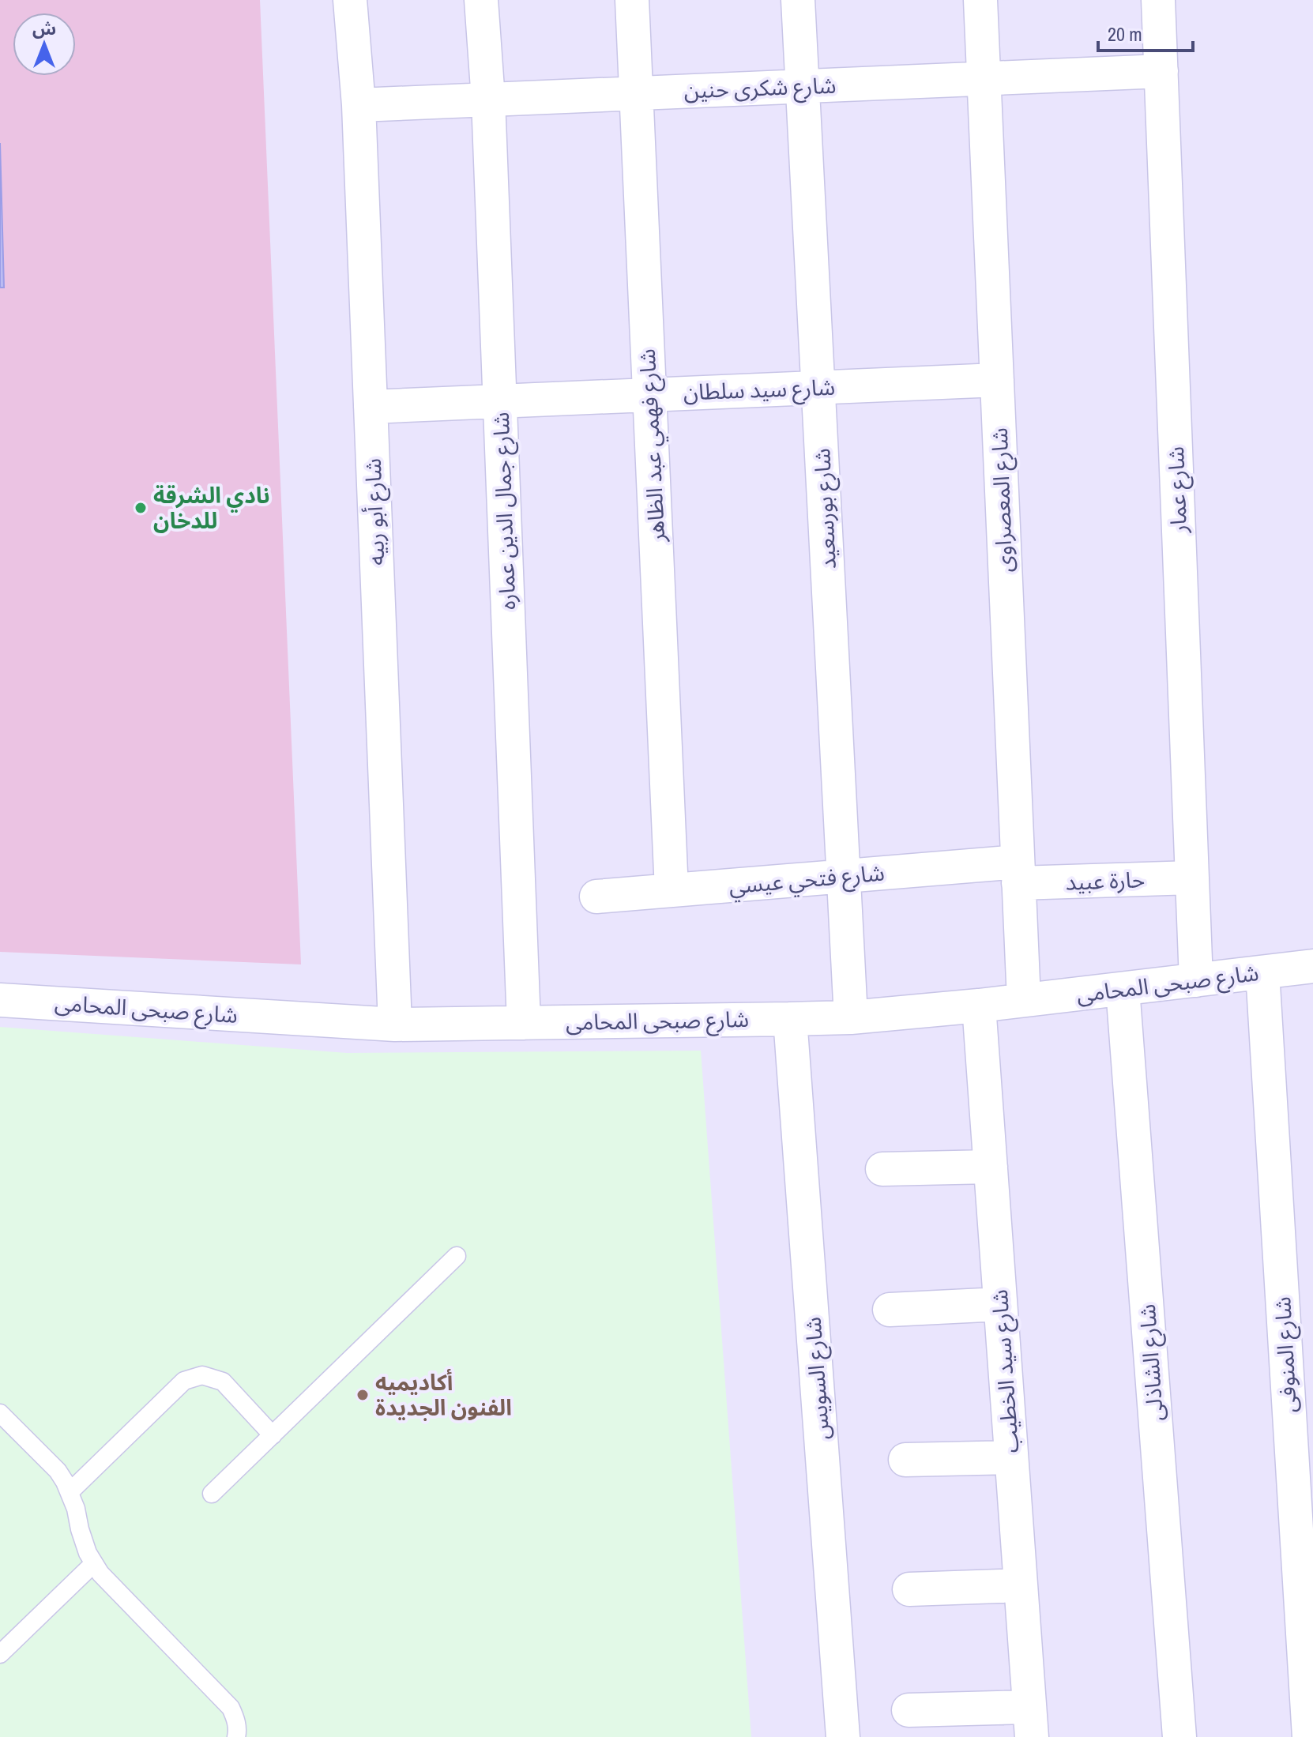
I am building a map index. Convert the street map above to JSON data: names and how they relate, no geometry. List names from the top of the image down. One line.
{"streets":{"street":["شارع شكرى حنين","شارع سيد سلطان","شارع فهمي عبد الظاهر","شارع عمار","شارع المعصراوى","شارع بورسعيد","شارع جمال الدين عماره","شارع أبو ربيه","شارع فتحي عيسي","حارة عبيد","شارع صبحى المحامى","شارع المنوفى","شارع الشاذلى","شارع سيد الخطيب","شارع السويس"]},"crossings":[["شارع شكرى حنين","شارع فهمي عبد الظاهر"],["شارع شكرى حنين","شارع عمار"],["شارع شكرى حنين","شارع المعصراوى"],["شارع شكرى حنين","شارع بورسعيد"],["شارع شكرى حنين","شارع جمال الدين عماره"],["شارع شكرى حنين","شارع أبو ربيه"],["شارع سيد سلطان","شارع فهمي عبد الظاهر"],["شارع سيد سلطان","شارع المعصراوى"],["شارع سيد سلطان","شارع بورسعيد"],["شارع سيد سلطان","شارع جمال الدين عماره"],["شارع سيد سلطان","شارع أبو ربيه"],["شارع فهمي عبد الظاهر","شارع فتحي عيسي"],["شارع عمار","حارة عبيد"],["شارع عمار","شارع صبحى المحامى"],["شارع المعصراوى","شارع فتحي عيسي"],["شارع المعصراوى","حارة عبيد"],["شارع المعصراوى","شارع صبحى المحامى"],["شارع بورسعيد","شارع فتحي عيسي"],["شارع بورسعيد","شارع صبحى المحامى"],["شارع جمال الدين عماره","شارع صبحى المحامى"],["شارع أبو ربيه","شارع صبحى المحامى"],["شارع فتحي عيسي","حارة عبيد"],["شارع صبحى المحامى","شارع المنوفى"],["شارع صبحى المحامى","شارع الشاذلى"],["شارع صبحى المحامى","شارع سيد الخطيب"],["شارع صبحى المحامى","شارع السويس"]],"places":["نادي الشرقة للدخان","أكاديميه الفنون الجديدة"],"scale_bar":"20 m","north":"top"}
